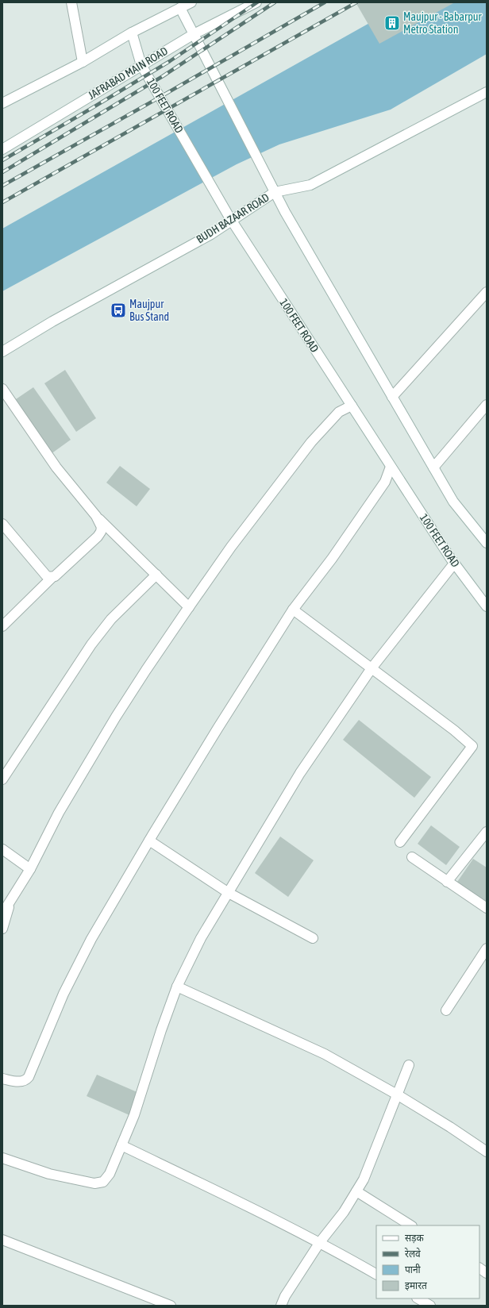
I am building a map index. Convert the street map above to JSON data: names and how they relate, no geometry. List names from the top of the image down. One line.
{"streets":{"street":["JAFRABAD MAIN ROAD","100 FEET ROAD","BUDH BAZAAR ROAD"]},"crossings":[["JAFRABAD MAIN ROAD","100 FEET ROAD"],["100 FEET ROAD","BUDH BAZAAR ROAD"]],"places":{"building":["Maujpur - Babarpur Metro Station"],"bus stop":["Maujpur Bus Stand"]},"legend":["सड़क","रेलवे","पानी","इमारत"]}
